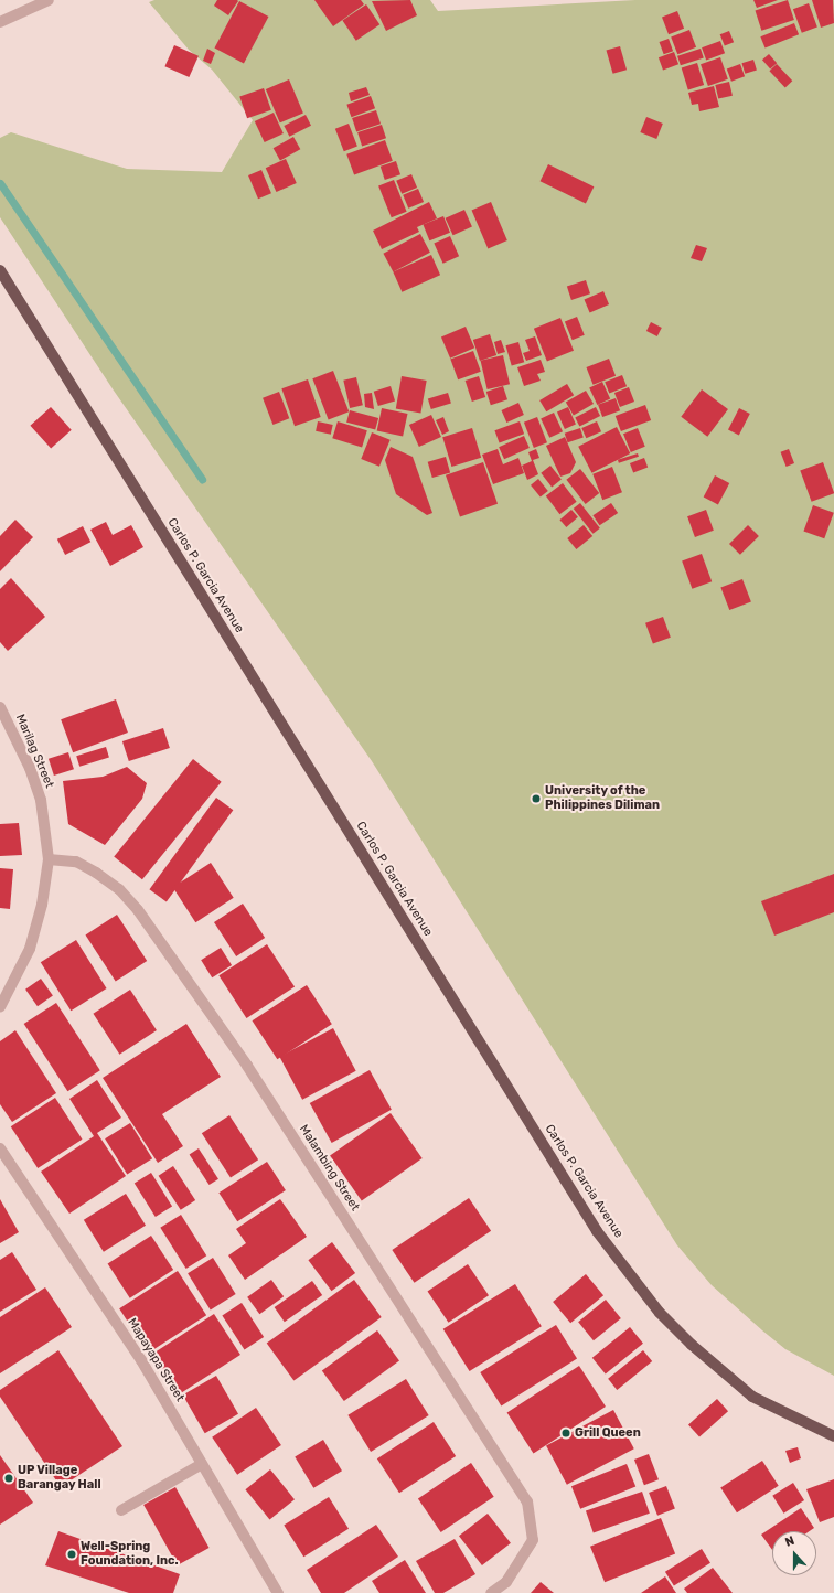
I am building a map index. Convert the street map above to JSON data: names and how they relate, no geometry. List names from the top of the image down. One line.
{"streets":{"main road":["Carlos P. Garcia Avenue"],"street":["Marilag Street","Malambing Street","Mapayapa Street"]},"crossings":[["Marilag Street","Malambing Street"]],"places":["University of the Philippines Diliman","Grill Queen","UP Village Barangay Hall","Well-Spring Foundation, Inc."],"north":"top"}
